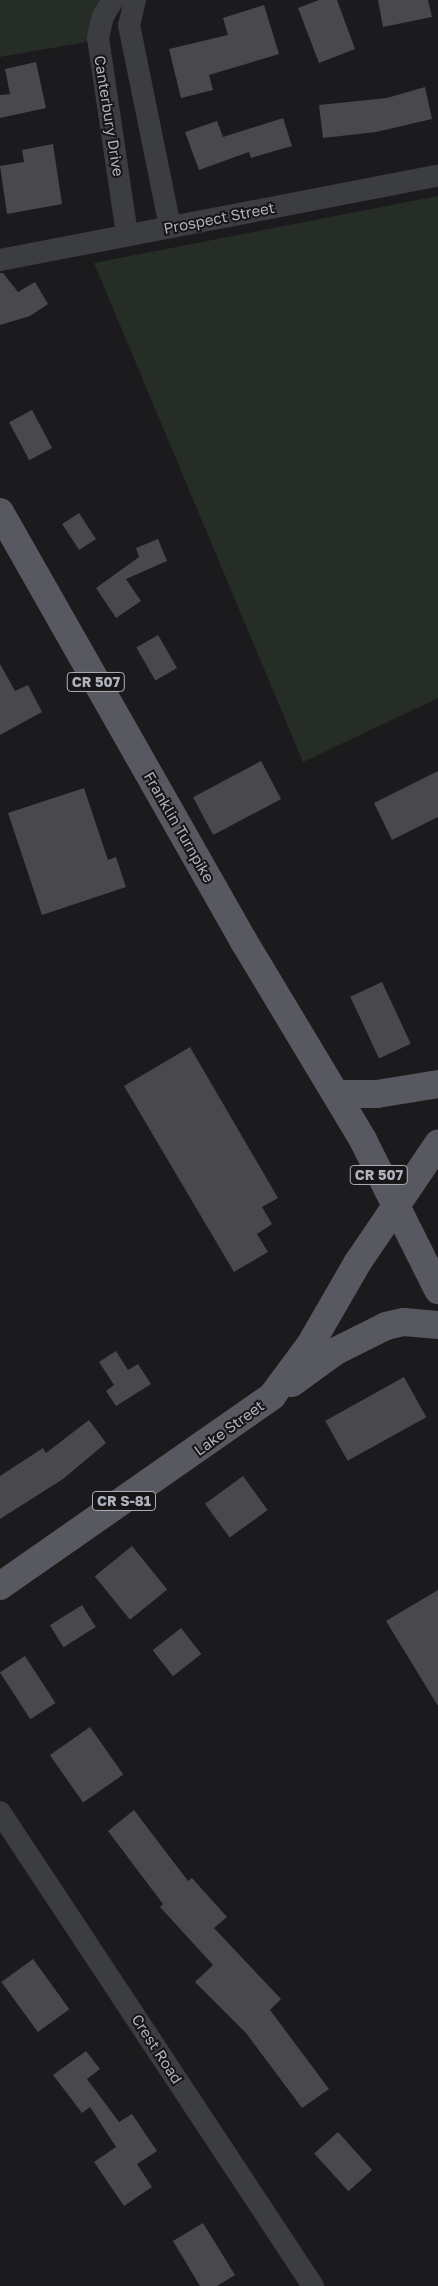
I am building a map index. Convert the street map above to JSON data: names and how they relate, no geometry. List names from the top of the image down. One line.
{"streets":{"main road":["CR 507","Franklin Turnpike","Lake Street","CR S-81"],"street":["Canterbury Drive","Prospect Street","Crest Road"]},"crossings":[["Canterbury Drive","Prospect Street"],["CR 507","Franklin Turnpike"],["CR 507","Lake Street"],["Franklin Turnpike","Lake Street"]]}
